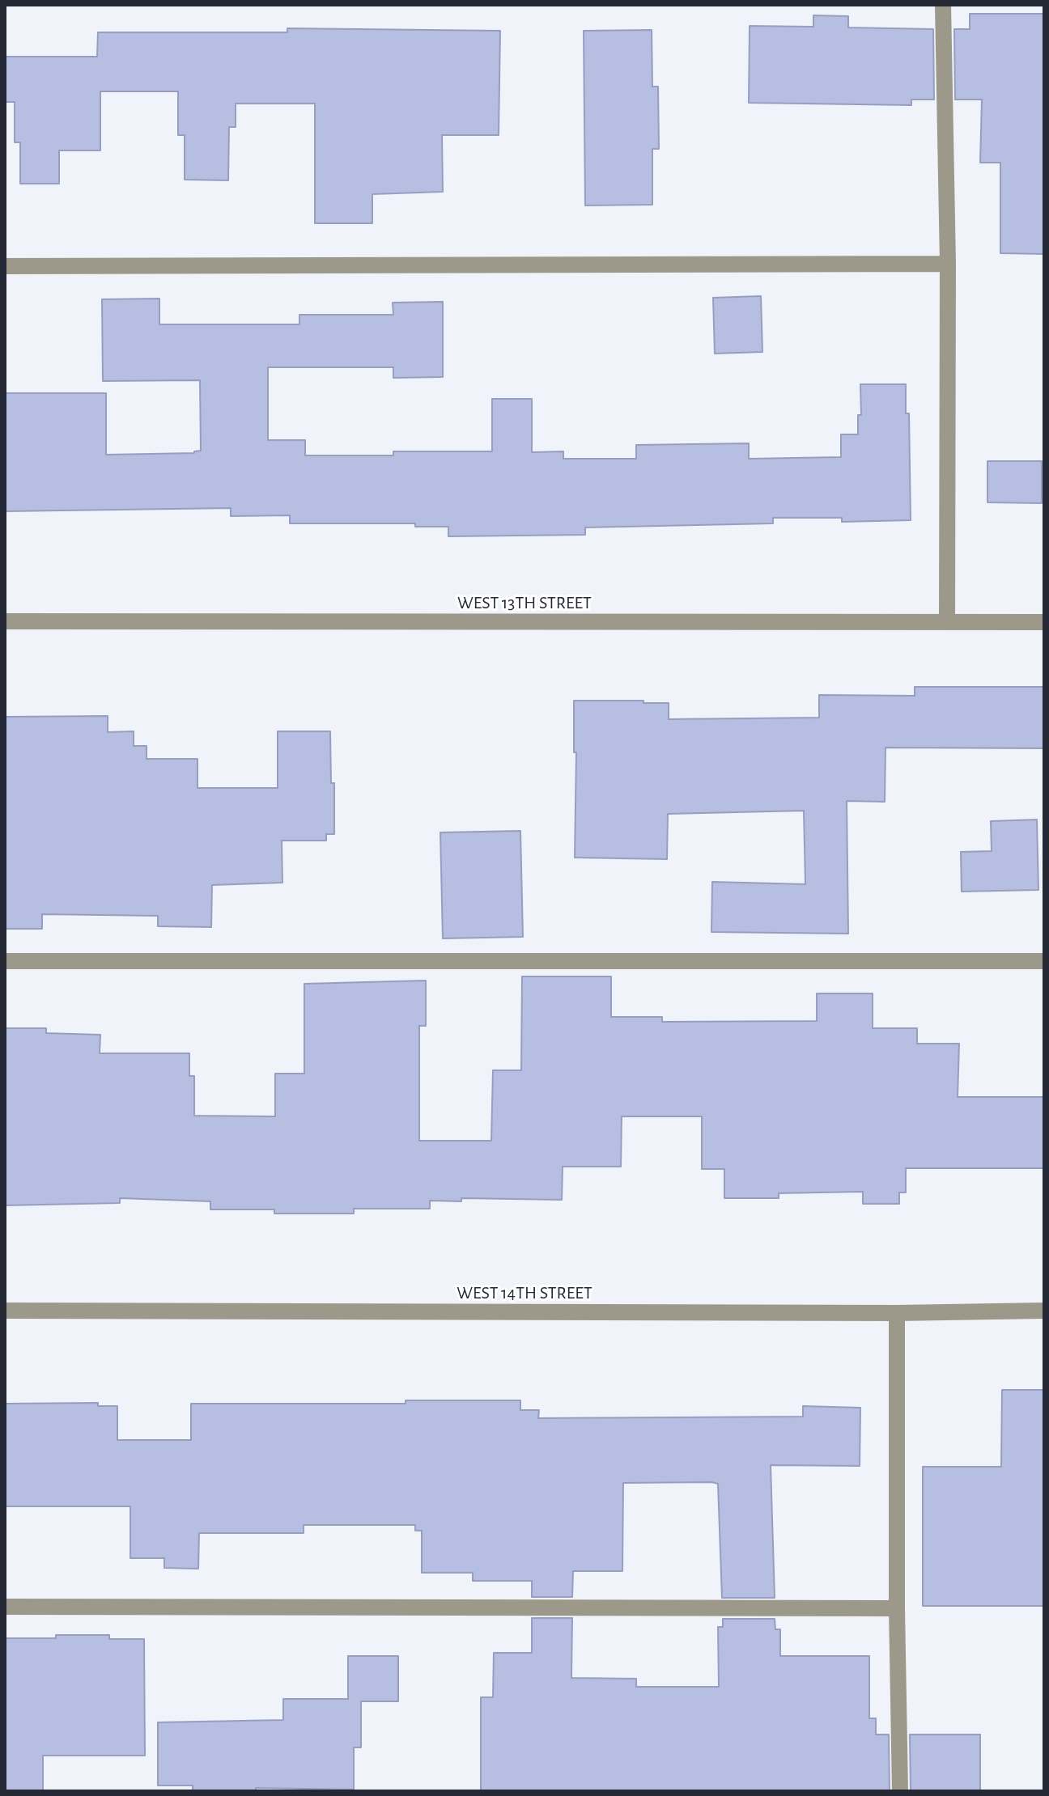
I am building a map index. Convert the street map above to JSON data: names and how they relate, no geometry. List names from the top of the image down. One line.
{"streets":{"street":["WEST 13TH STREET","WEST 14TH STREET"]}}
